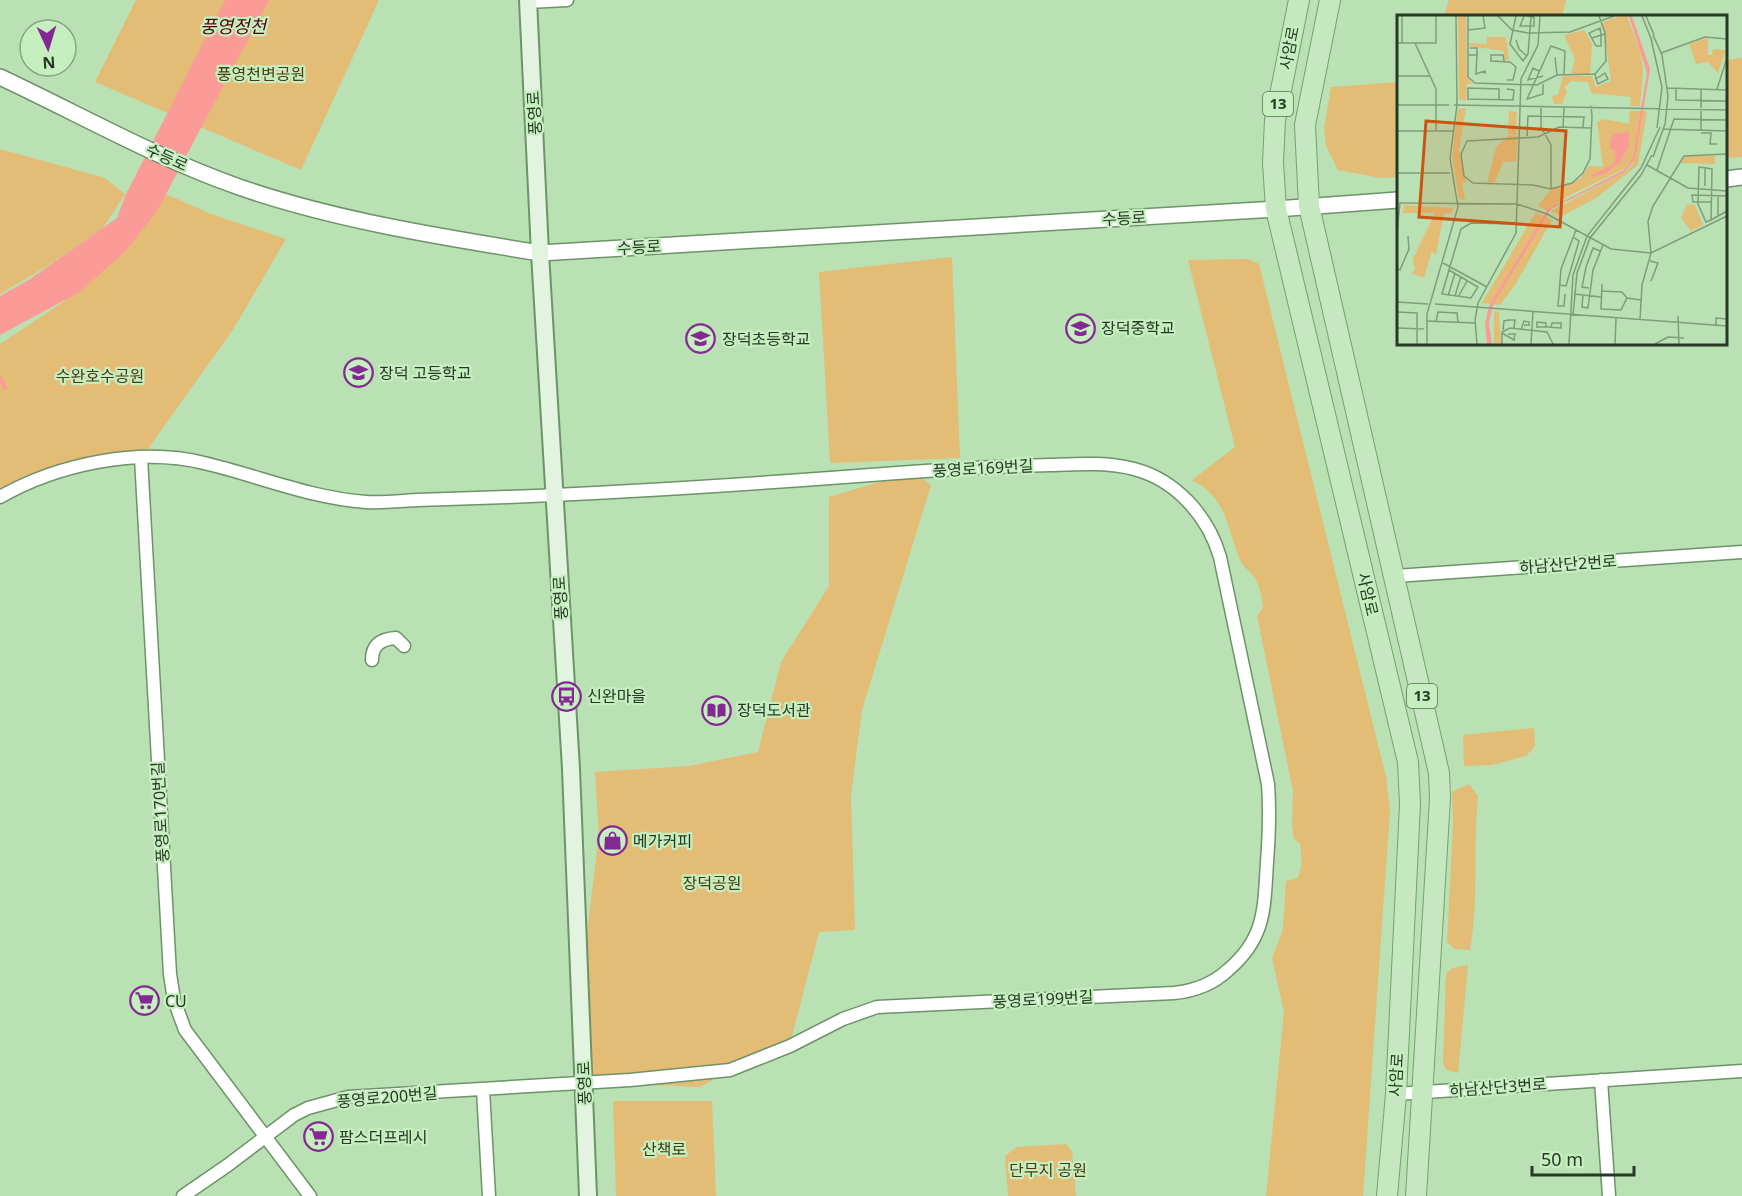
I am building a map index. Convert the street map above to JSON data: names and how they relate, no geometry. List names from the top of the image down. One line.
{"streets":{"main road":["사암로","13","풍영로"],"street":["수등로","풍영로169번길","하남산단2번로","풍영로170번길","풍영로199번길","하남산단3번로","풍영로200번길"]},"crossings":[["사암로","수등로"],["사암로","하남산단2번로"],["사암로","하남산단3번로"],["풍영로","수등로"],["풍영로","풍영로169번길"],["풍영로","풍영로199번길"],["풍영로","풍영로200번길"],["풍영로169번길","풍영로199번길"],["풍영로170번길","풍영로200번길"],["풍영로199번길","풍영로200번길"]],"water":["풍영정천"],"parks":["풍영천변공원","수완호수공원","장덕공원","산책로","단무지 공원"],"places":{"school or university":["장덕중학교","장덕초등학교","장덕 고등학교"],"bus stop":["신완마을"],"library":["장덕도서관"],"shop":["메가커피"],"supermarket":["CU","팜스더프레시"]},"scale_bar":"50 m","north":"bottom"}
